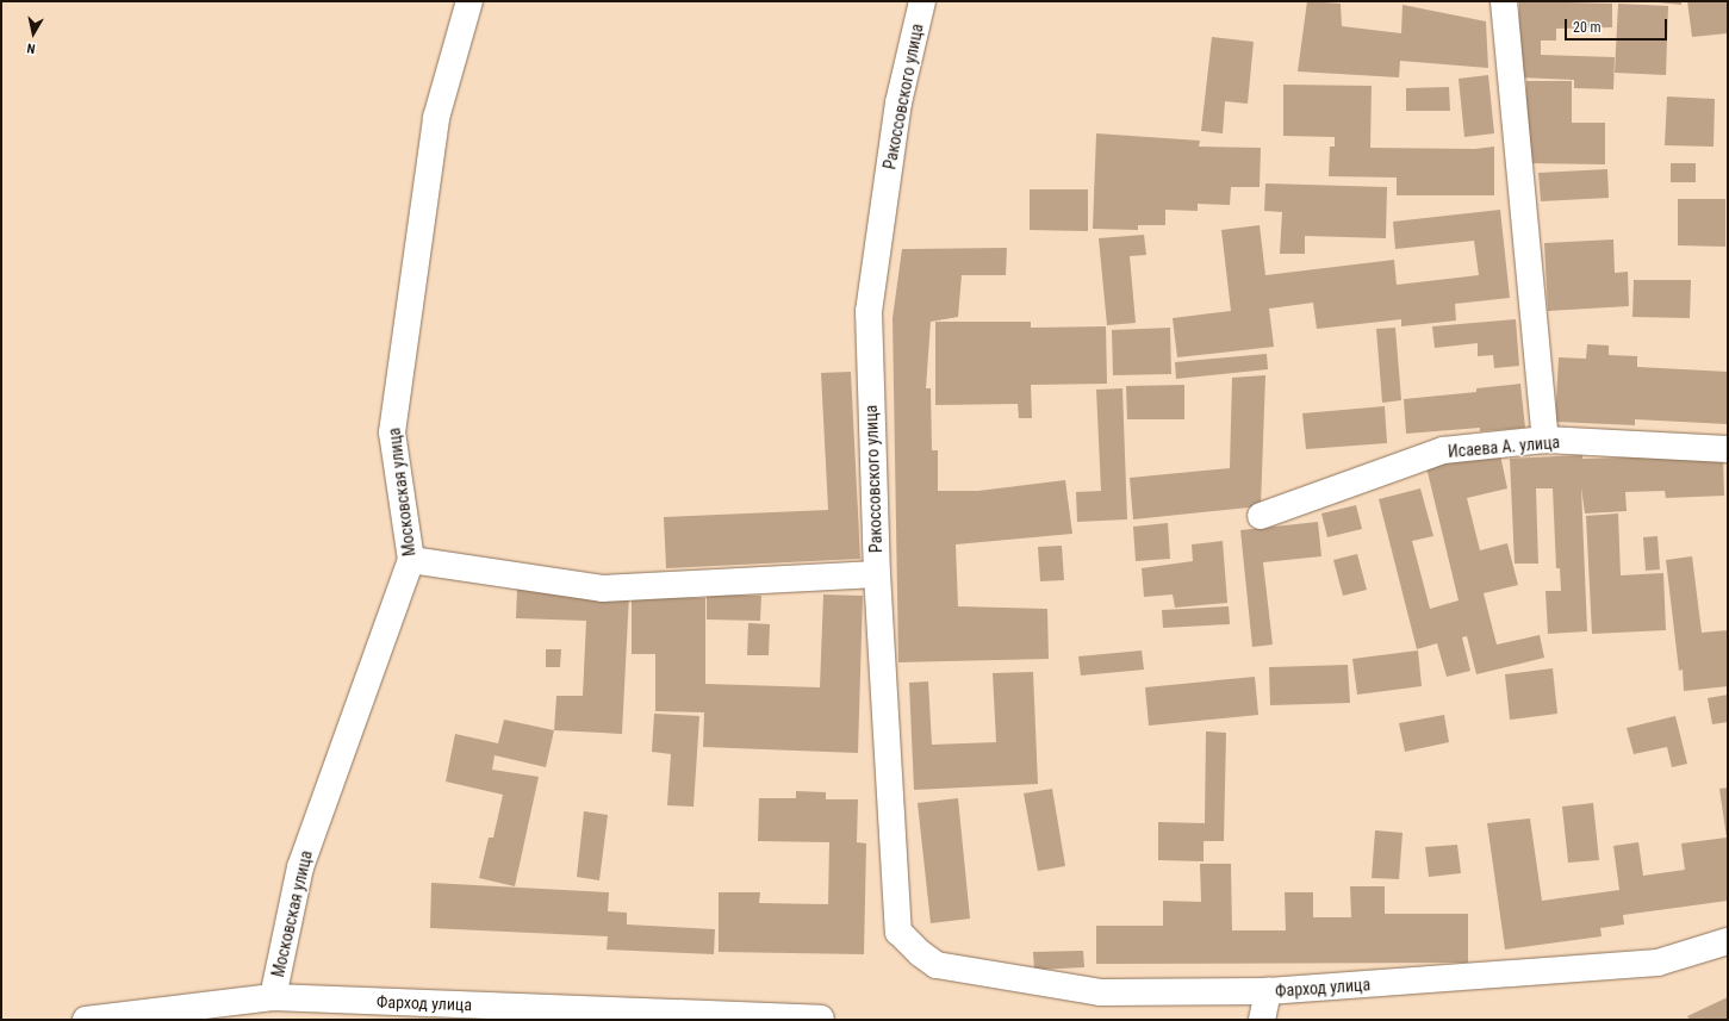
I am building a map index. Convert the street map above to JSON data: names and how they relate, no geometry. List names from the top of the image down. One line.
{"streets":{"street":["Ракоссовского улица","Исаева А. улица","Московская улица","Фарход улица"]},"crossings":[["Ракоссовского улица","Фарход улица"],["Московская улица","Фарход улица"]],"scale_bar":"20 m","north":"bottom"}
